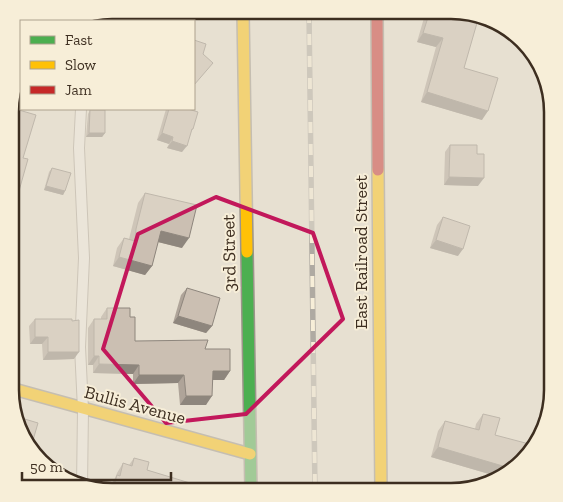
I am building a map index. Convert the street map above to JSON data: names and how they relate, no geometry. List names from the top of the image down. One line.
{"streets":{"street":["East Railroad Street","3rd Street","Bullis Avenue"]},"crossings":[["3rd Street","Bullis Avenue"]],"legend":["Fast","Slow","Jam"],"scale_bar":"50 m"}
